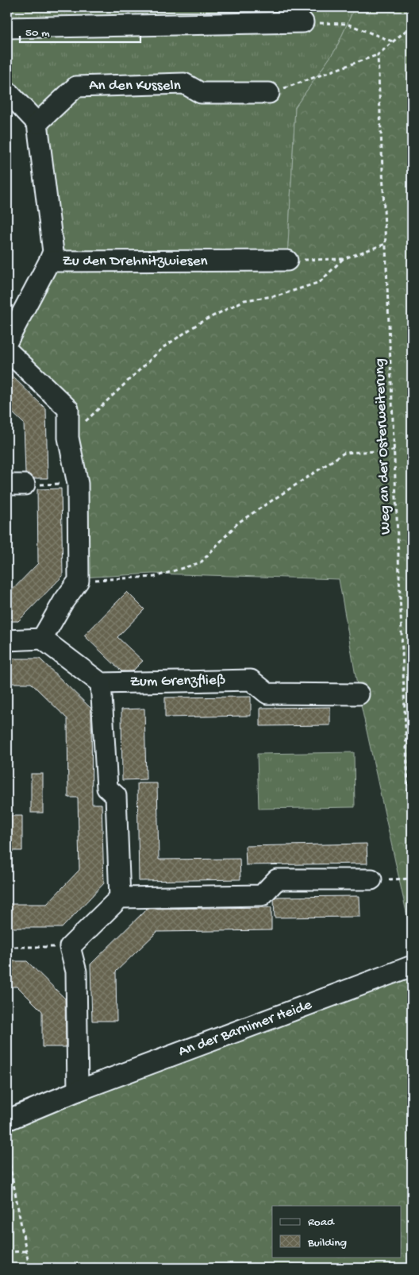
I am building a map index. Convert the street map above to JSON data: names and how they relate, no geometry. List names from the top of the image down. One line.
{"streets":{"street":["An den Kusseln","Zu den Drehnitzwiesen","Zum Grenzfließ","An der Barnimer Heide"],"path":["Weg an der Osterweiterung"]},"legend":["Road","Building"],"scale_bar":"50 m"}
